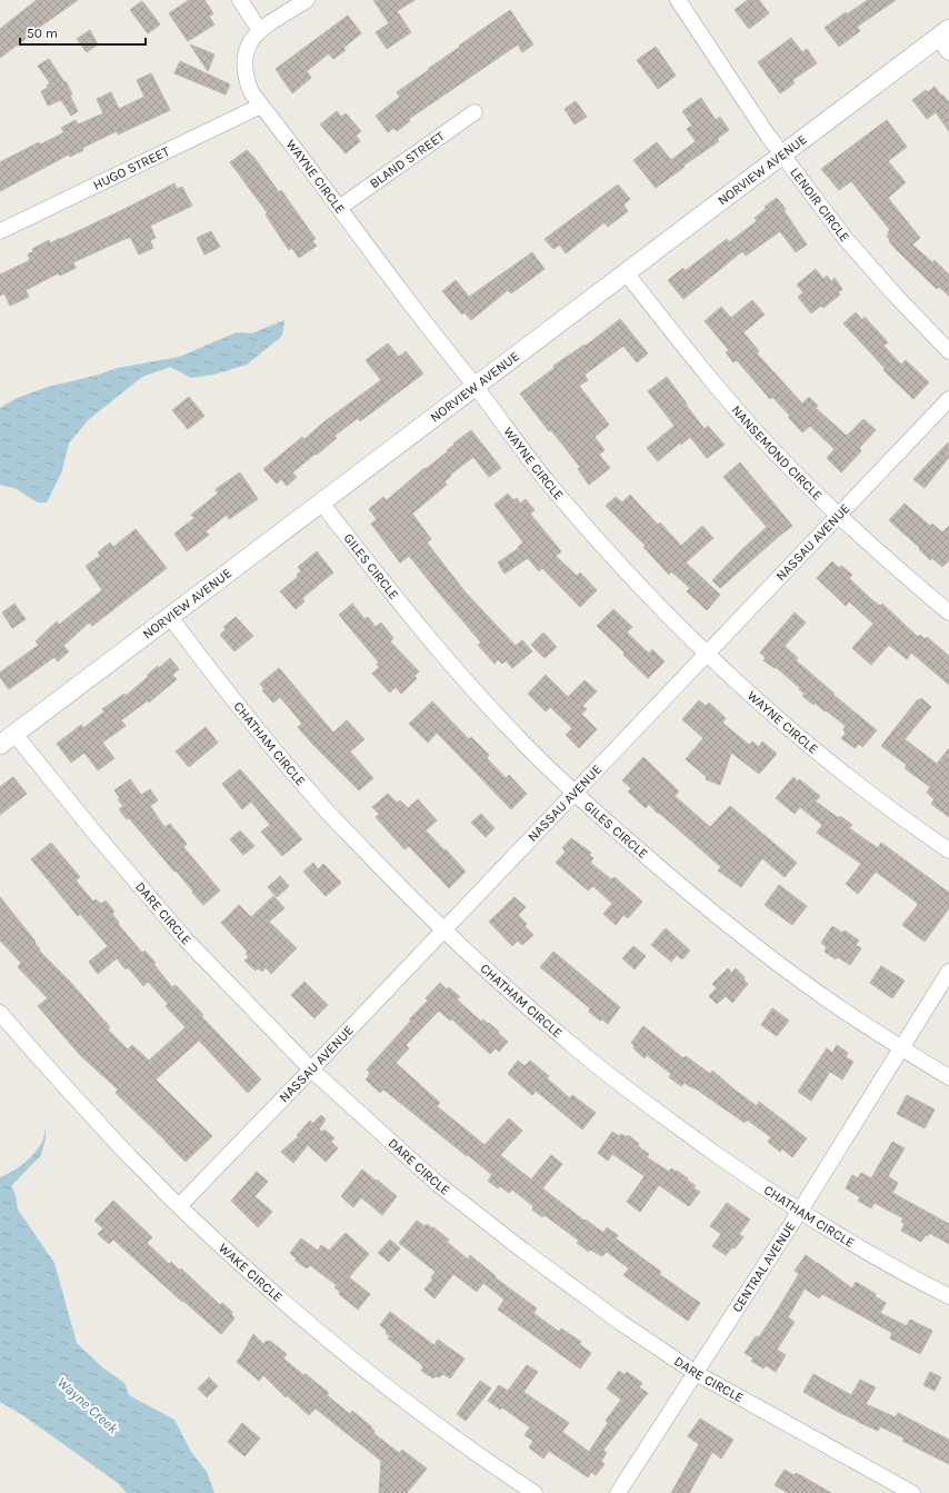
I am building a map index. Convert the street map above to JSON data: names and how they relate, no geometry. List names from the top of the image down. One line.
{"streets":{"street":["BLAND STREET","HUGO STREET","NORVIEW AVENUE","WAYNE CIRCLE","LENOIR CIRCLE","NANSEMOND CIRCLE","NASSAU AVENUE","GILES CIRCLE","CHATHAM CIRCLE","DARE CIRCLE","CENTRAL AVENUE","WAKE CIRCLE"]},"crossings":[["BLAND STREET","WAYNE CIRCLE"],["HUGO STREET","WAYNE CIRCLE"],["NORVIEW AVENUE","WAYNE CIRCLE"],["NORVIEW AVENUE","LENOIR CIRCLE"],["NORVIEW AVENUE","NANSEMOND CIRCLE"],["NORVIEW AVENUE","GILES CIRCLE"],["NORVIEW AVENUE","CHATHAM CIRCLE"],["NORVIEW AVENUE","DARE CIRCLE"],["WAYNE CIRCLE","NASSAU AVENUE"],["NANSEMOND CIRCLE","NASSAU AVENUE"],["NASSAU AVENUE","GILES CIRCLE"],["NASSAU AVENUE","CHATHAM CIRCLE"],["NASSAU AVENUE","DARE CIRCLE"],["NASSAU AVENUE","WAKE CIRCLE"],["GILES CIRCLE","CENTRAL AVENUE"],["CHATHAM CIRCLE","CENTRAL AVENUE"],["DARE CIRCLE","CENTRAL AVENUE"]],"water":["Wayne Creek"],"scale_bar":"50 m"}
